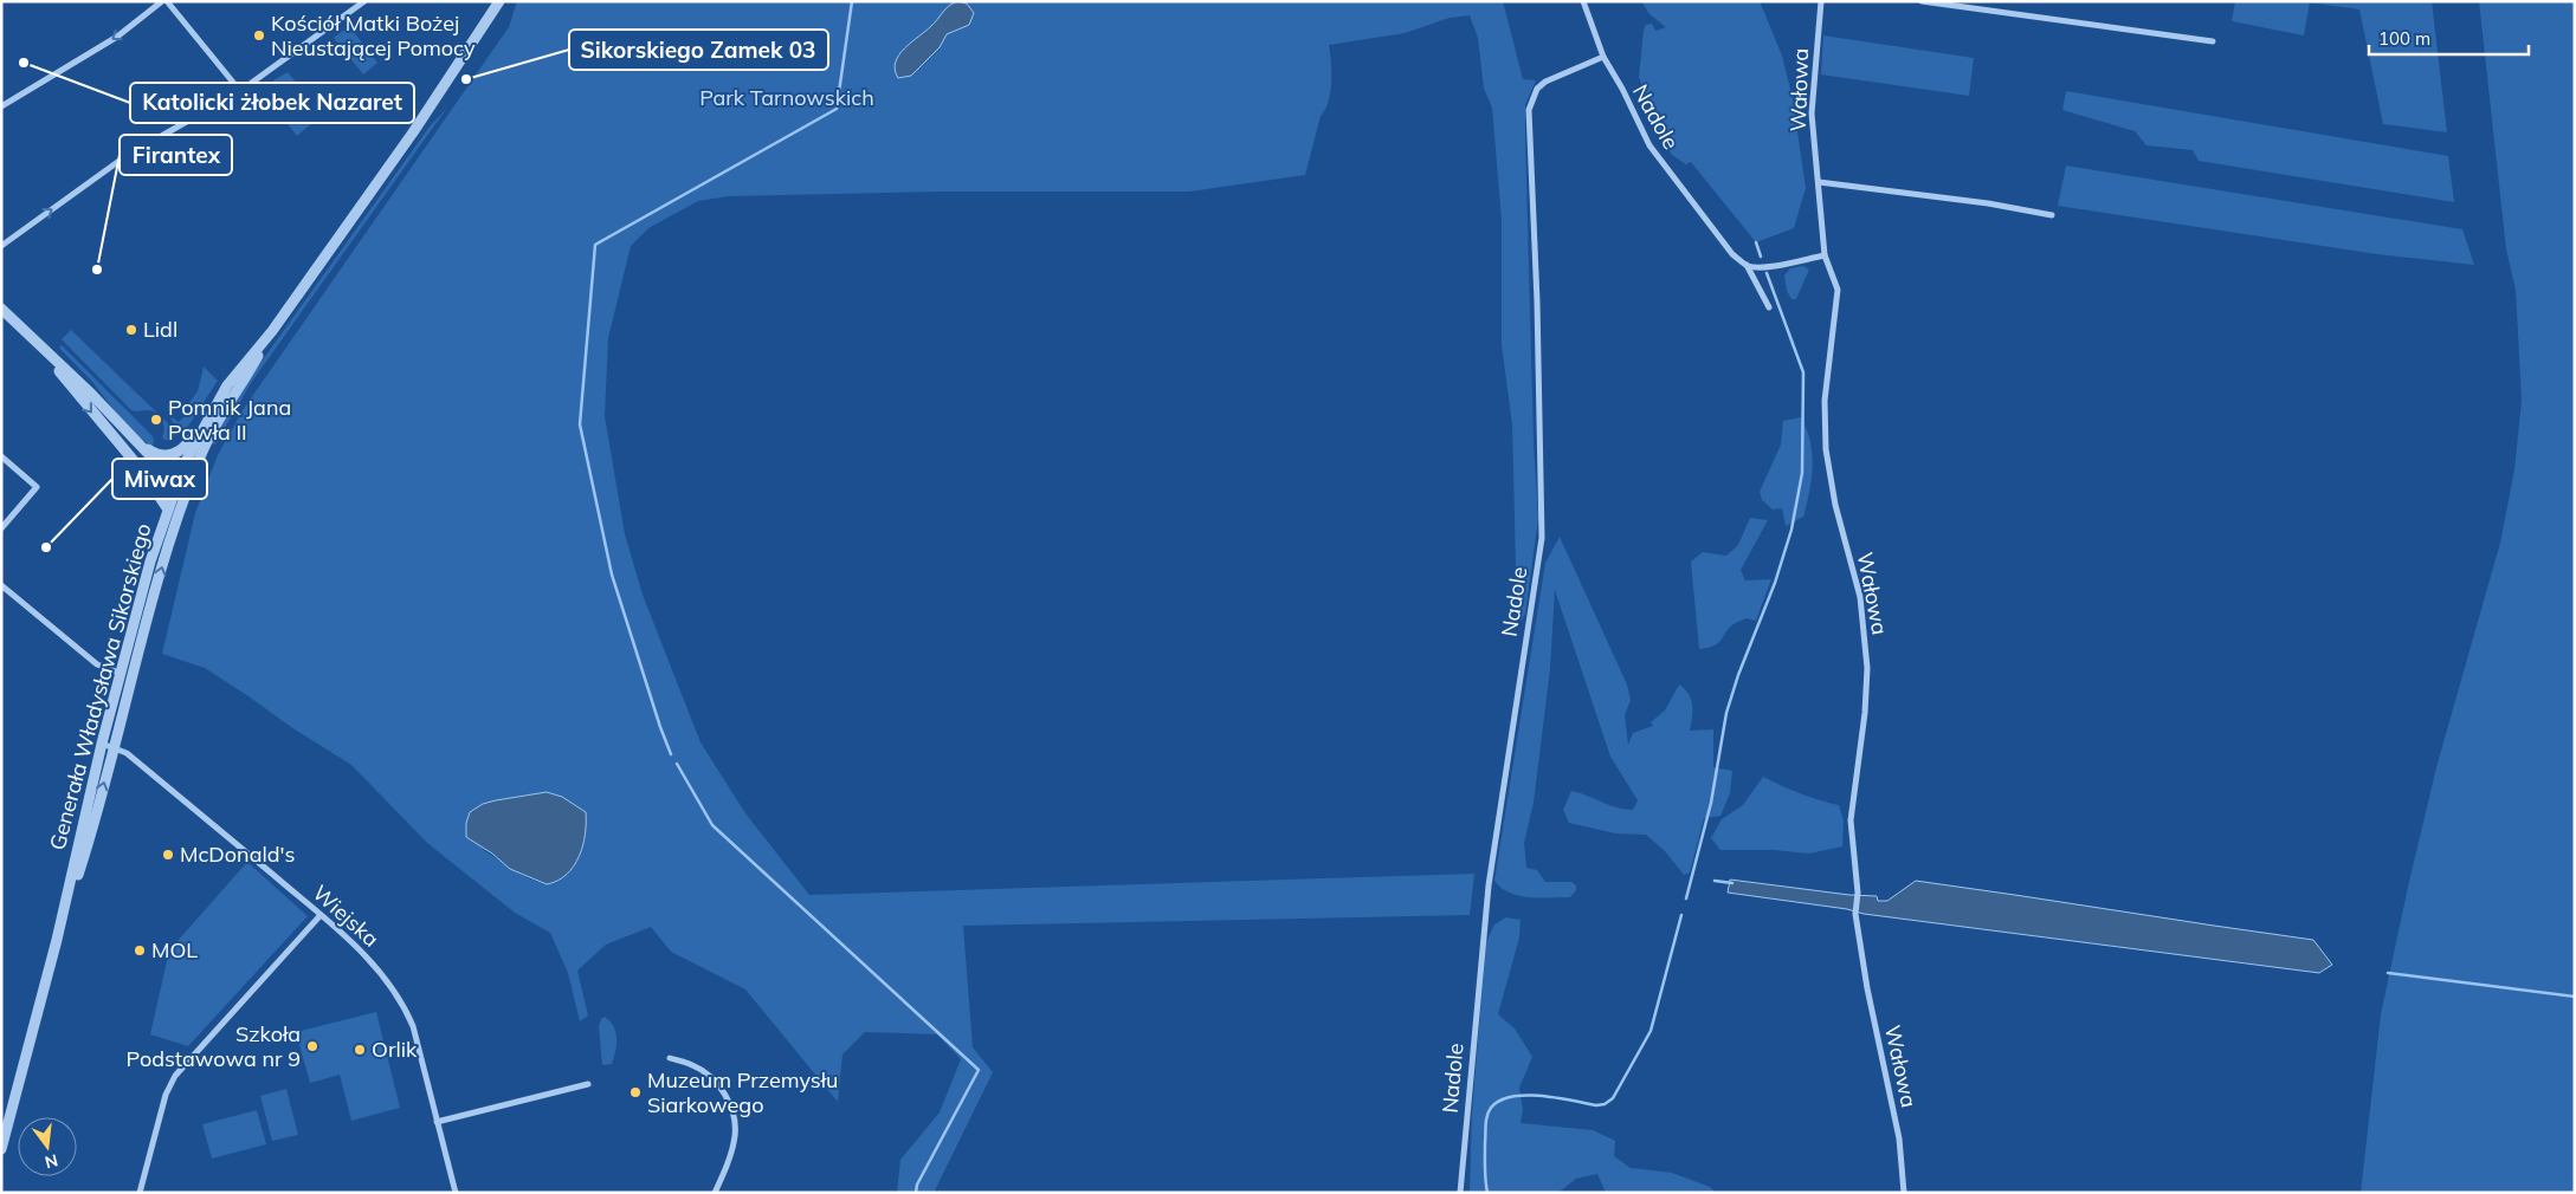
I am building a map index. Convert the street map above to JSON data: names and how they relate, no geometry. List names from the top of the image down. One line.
{"streets":{"street":["Wałowa","Nadole","Generała Władysława Sikorskiego","Wiejska"]},"crossings":[["Generała Władysława Sikorskiego","Wiejska"]],"parks":["Park Tarnowskich"],"places":["Kościół Matki Bożej Nieustającej Pomocy","Katolicki żłobek Nazaret","Sikorskiego Zamek 03","Firantex","Lidl","Pomnik Jana Pawła II","Miwax","McDonald's","MOL","Szkoła Podstawowa nr 9","Orlik","Muzeum Przemysłu Siarkowego"],"scale_bar":"100 m","north":"bottom"}
